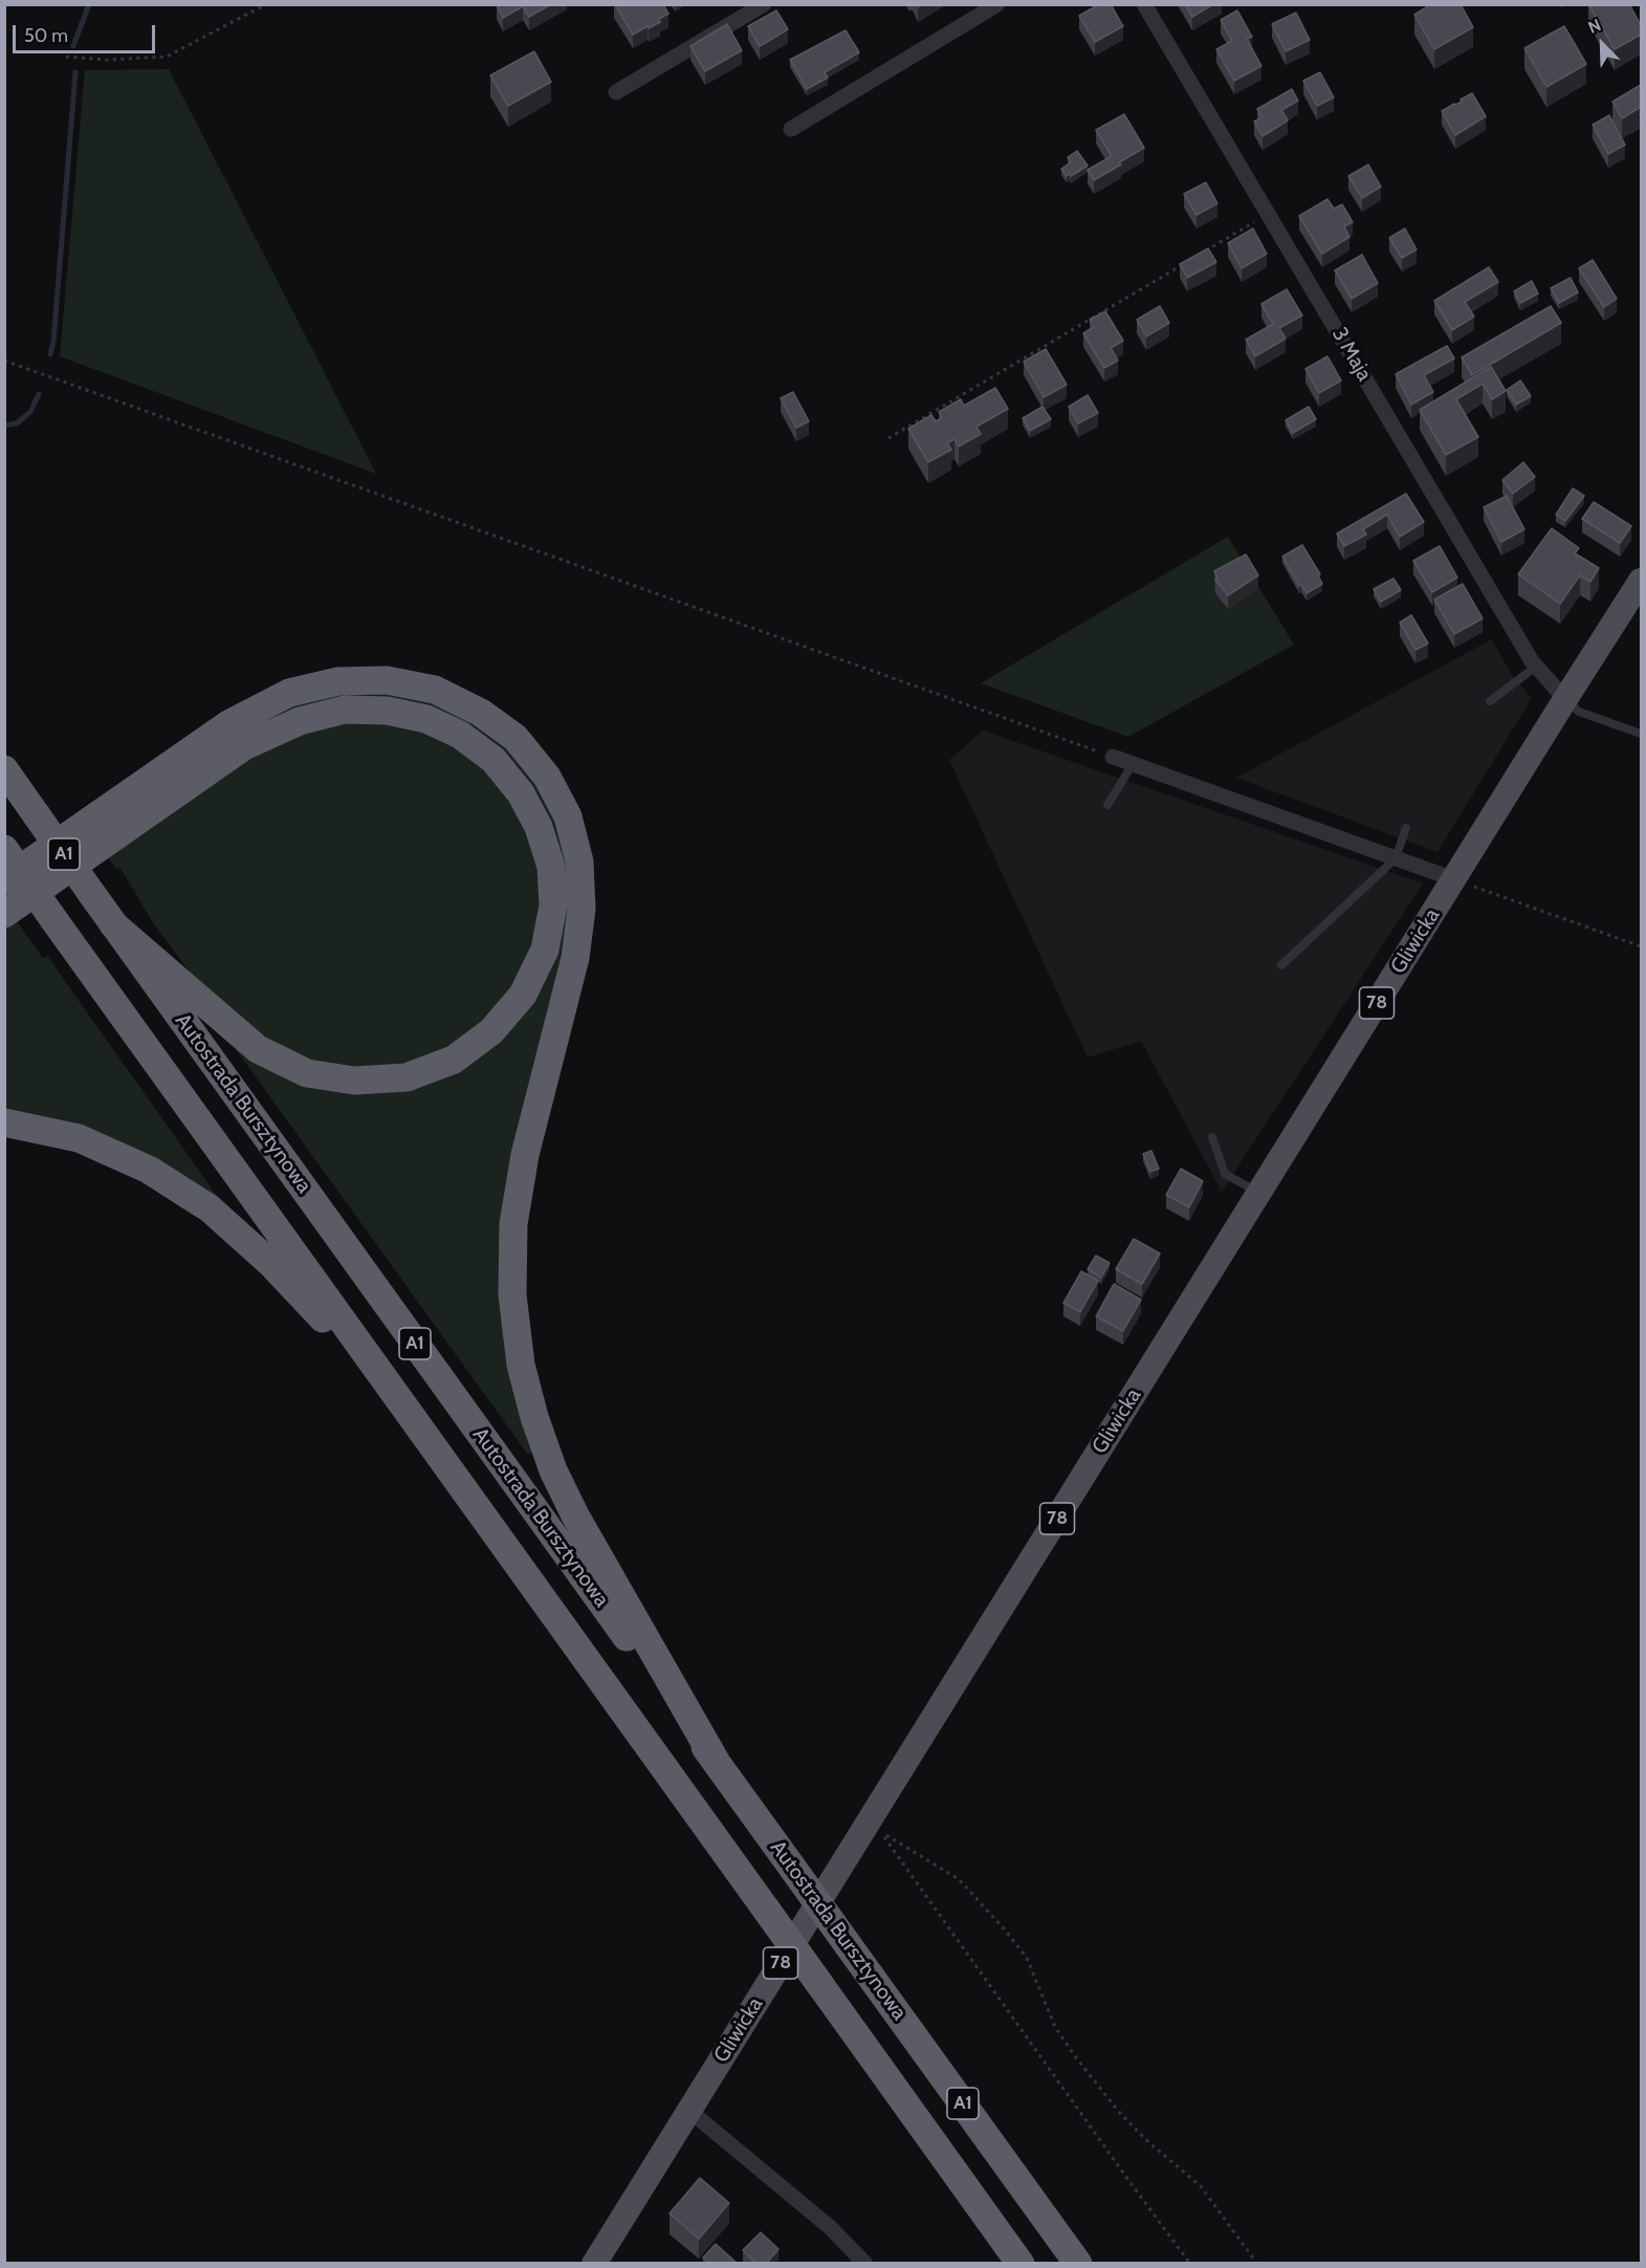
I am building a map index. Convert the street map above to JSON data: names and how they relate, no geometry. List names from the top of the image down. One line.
{"streets":{"highway":["A1","Autostrada Bursztynowa"],"main road":["Gliwicka","78"],"street":["3 Maja"]},"crossings":[["3 Maja","Gliwicka"]],"scale_bar":"50 m","north":"top left"}
